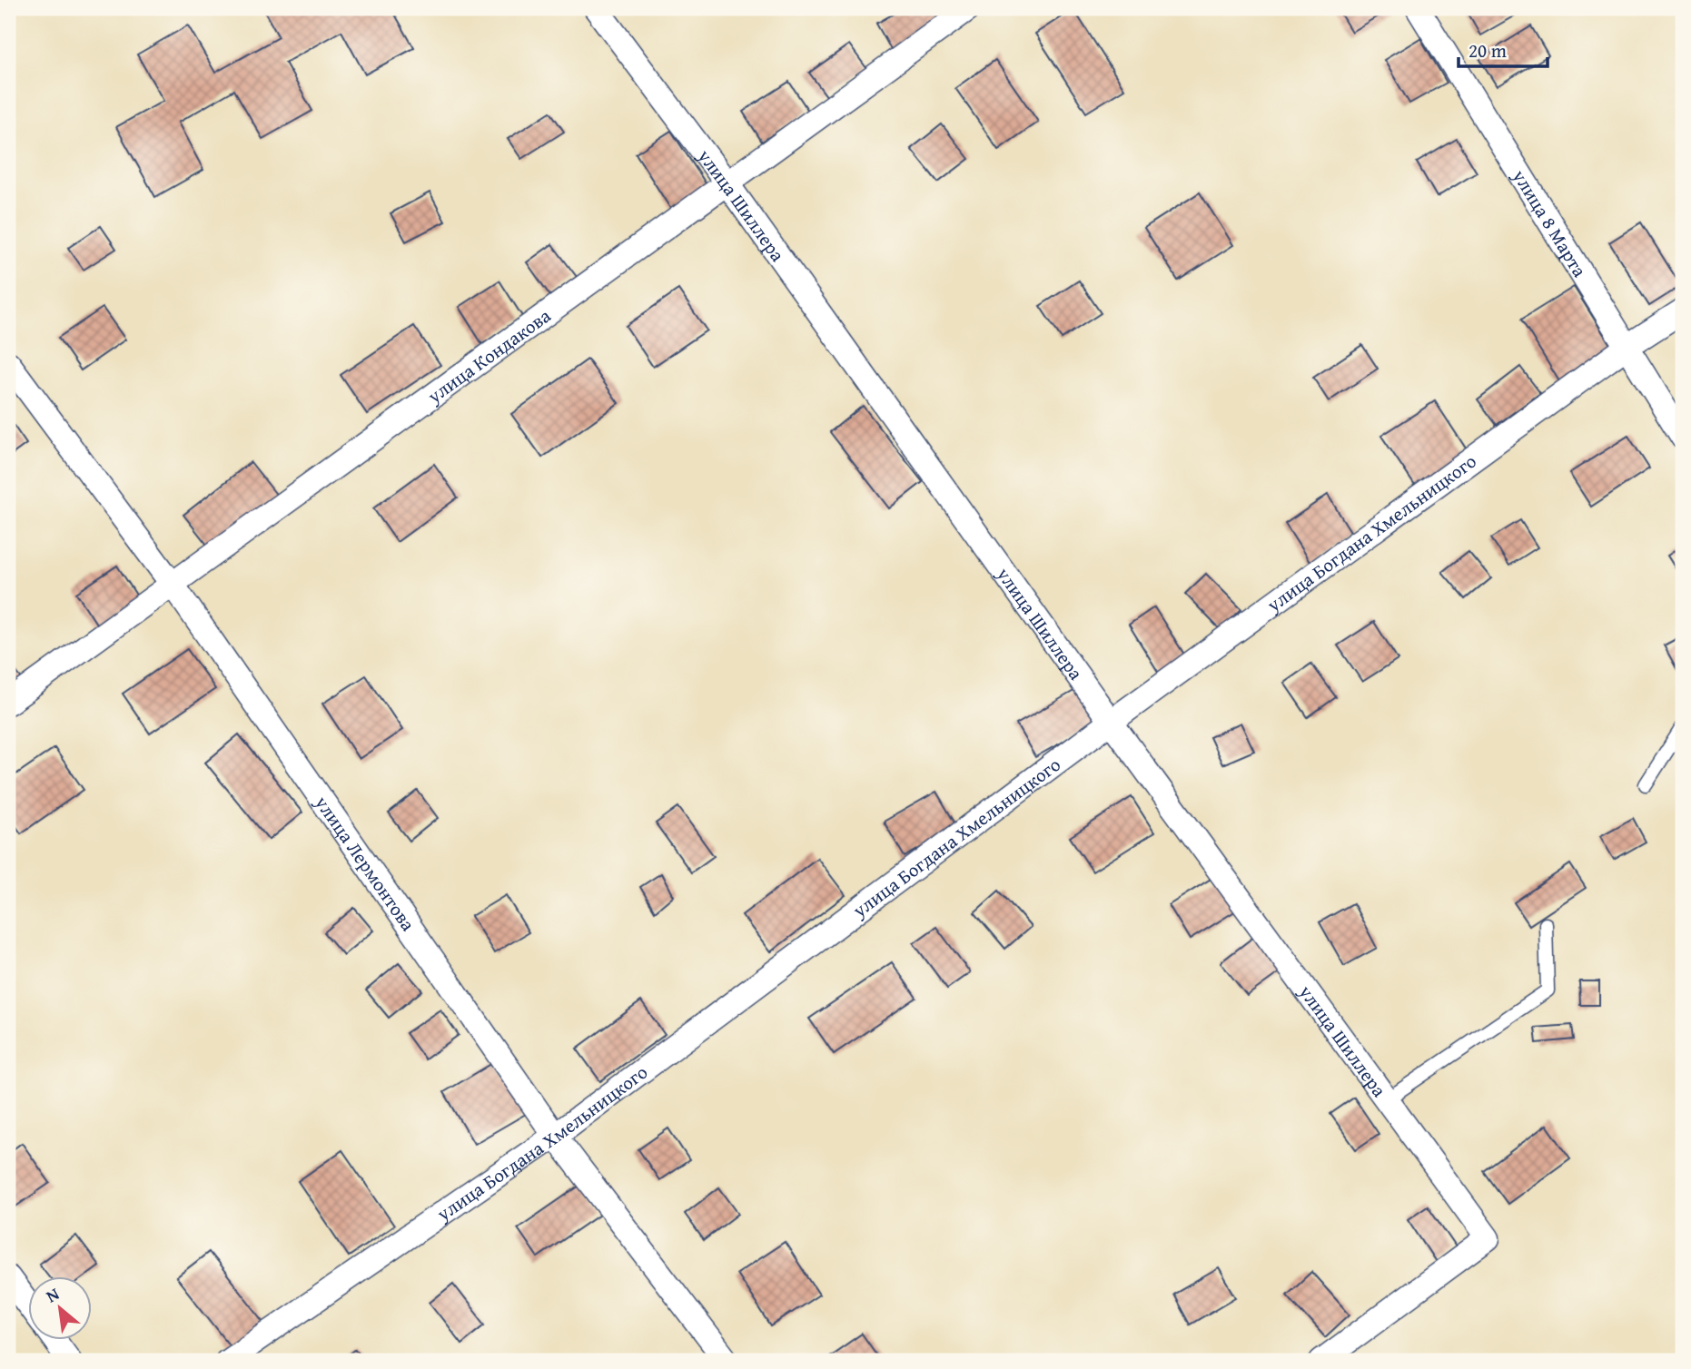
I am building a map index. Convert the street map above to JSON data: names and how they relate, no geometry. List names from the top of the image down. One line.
{"streets":{"street":["улица Шиллера","улица 8 Марта","улица Кондакова","улица Богдана Хмельницкого","улица Лермонтова"]},"crossings":[["улица Шиллера","улица Кондакова"],["улица Шиллера","улица Богдана Хмельницкого"],["улица 8 Марта","улица Богдана Хмельницкого"],["улица Кондакова","улица Лермонтова"],["улица Богдана Хмельницкого","улица Лермонтова"]],"scale_bar":"20 m","north":"top left"}
